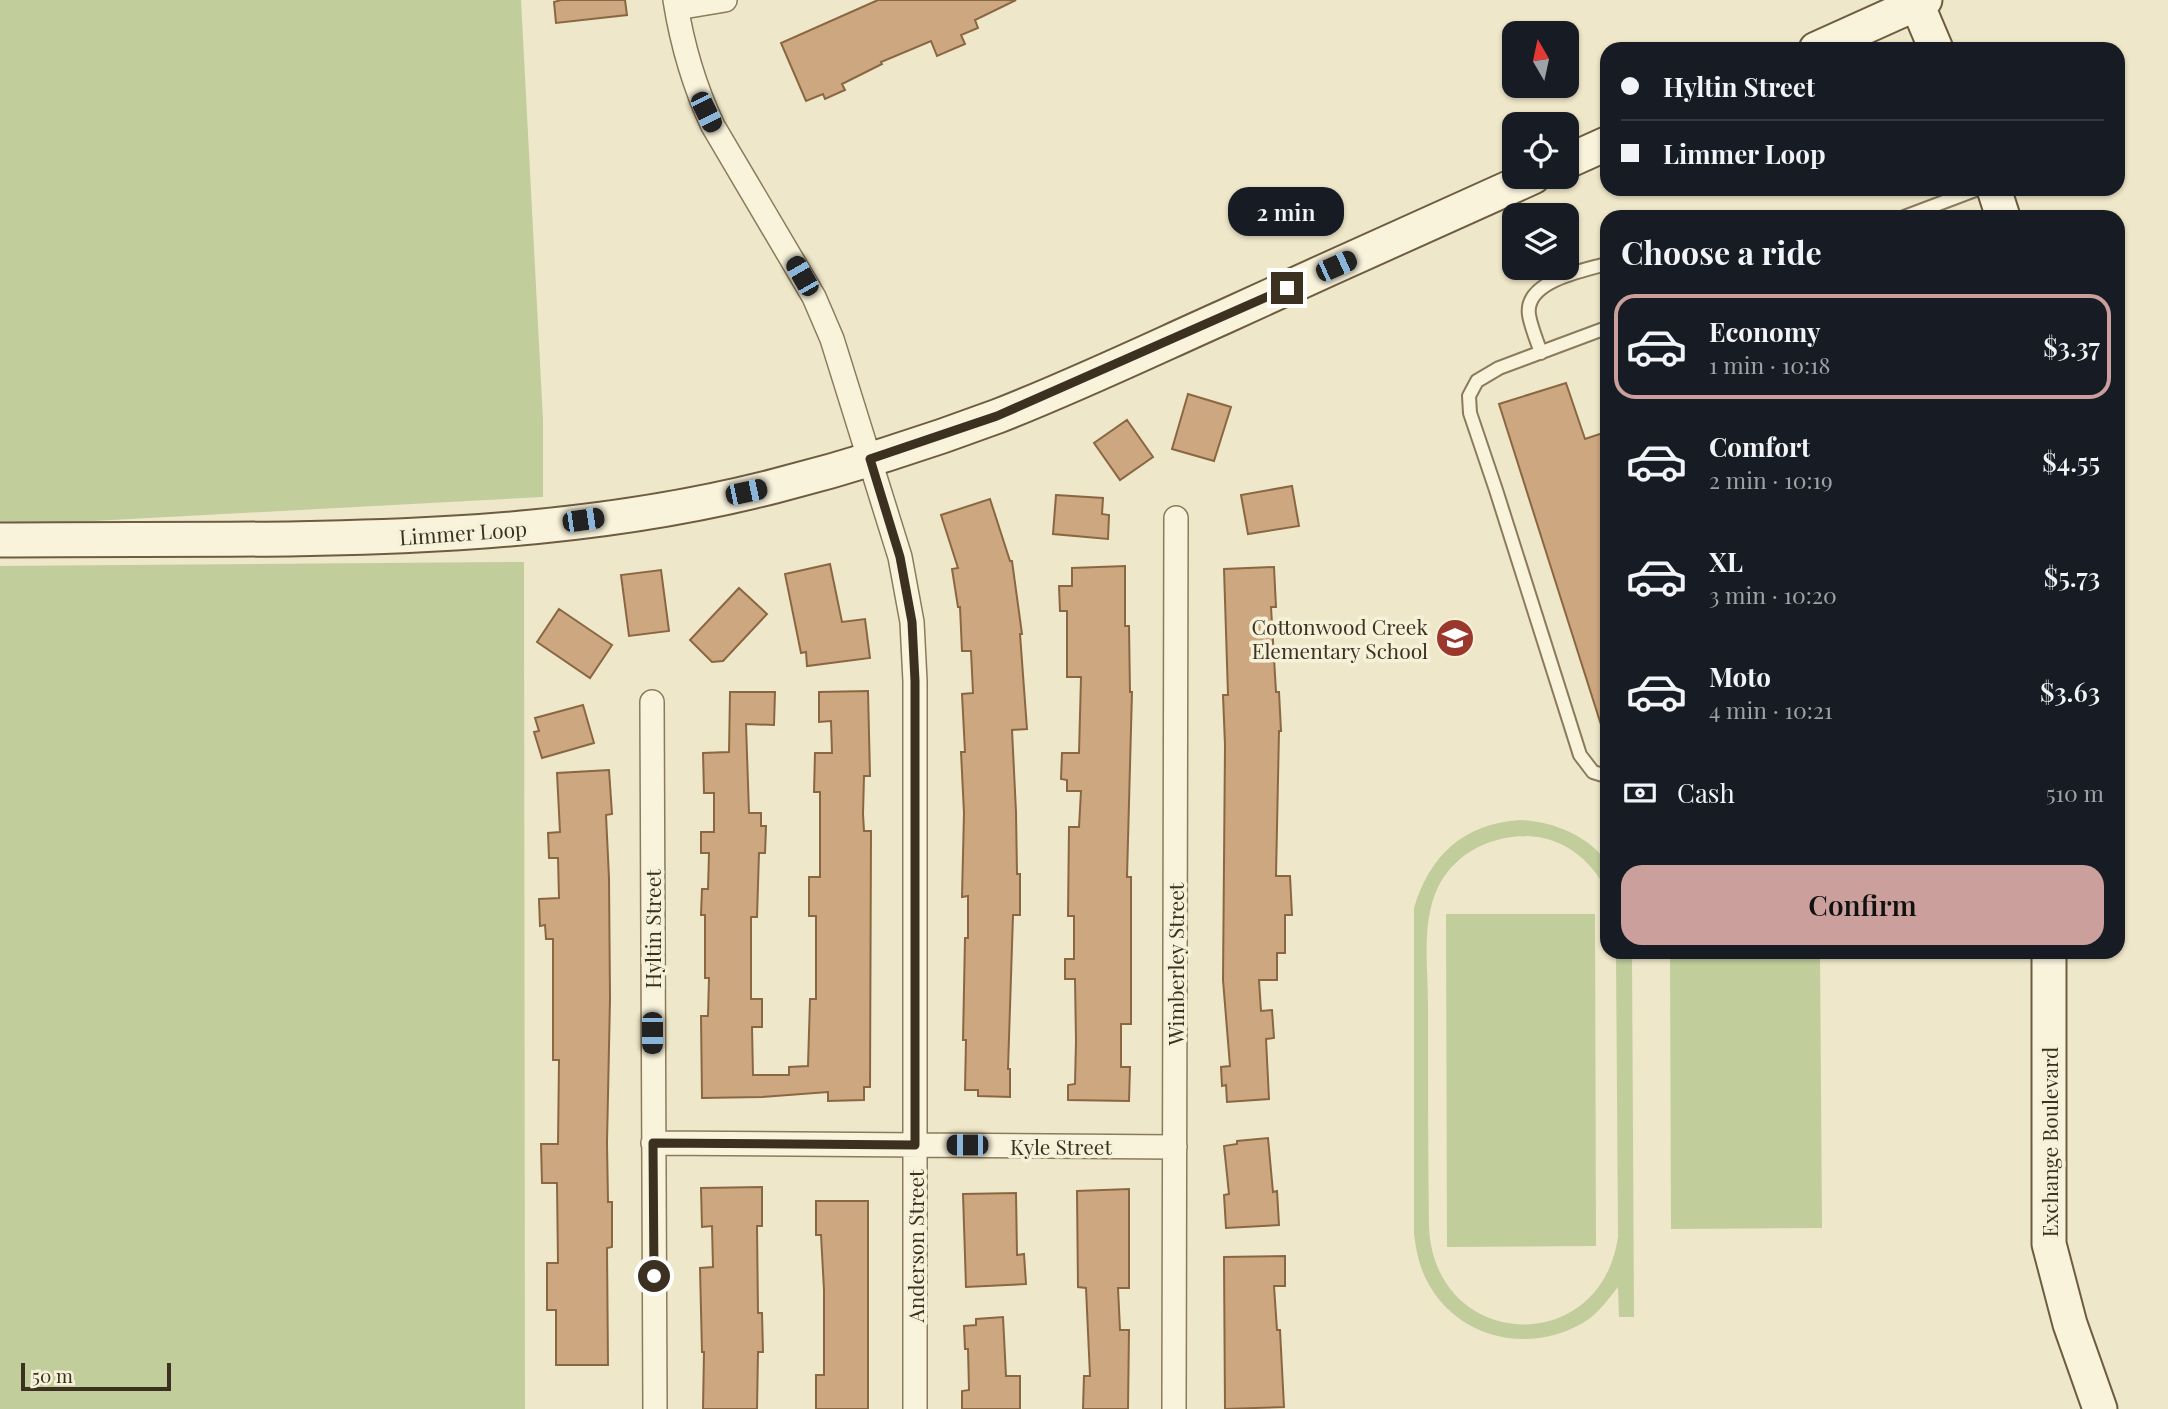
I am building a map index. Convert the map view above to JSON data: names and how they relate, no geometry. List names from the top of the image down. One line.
{"streets":{"street":["Limmer Loop","Hyltin Street","Wimberley Street","Exchange Boulevard","Kyle Street","Anderson Street"]},"crossings":[["Limmer Loop","Anderson Street"],["Hyltin Street","Kyle Street"],["Wimberley Street","Kyle Street"],["Kyle Street","Anderson Street"]],"places":{"school or university":["Cottonwood Creek Elementary School"]},"scale_bar":"50 m","north":"top","page":{"banner":["Hyltin Street","Limmer Loop"],"bubble":"2 min","heading":"Choose a ride","list":[{"name":"Economy","note":"1 min · 10:18","value":"$3.37"},{"name":"Comfort","note":"2 min · 10:19","value":"$4.55"},{"name":"XL","note":"3 min · 10:20","value":"$5.73"},{"name":"Moto","note":"4 min · 10:21","value":"$3.63"}],"pay":["Cash","510 m"],"buttons":"Confirm","scale":"50 m"}}
